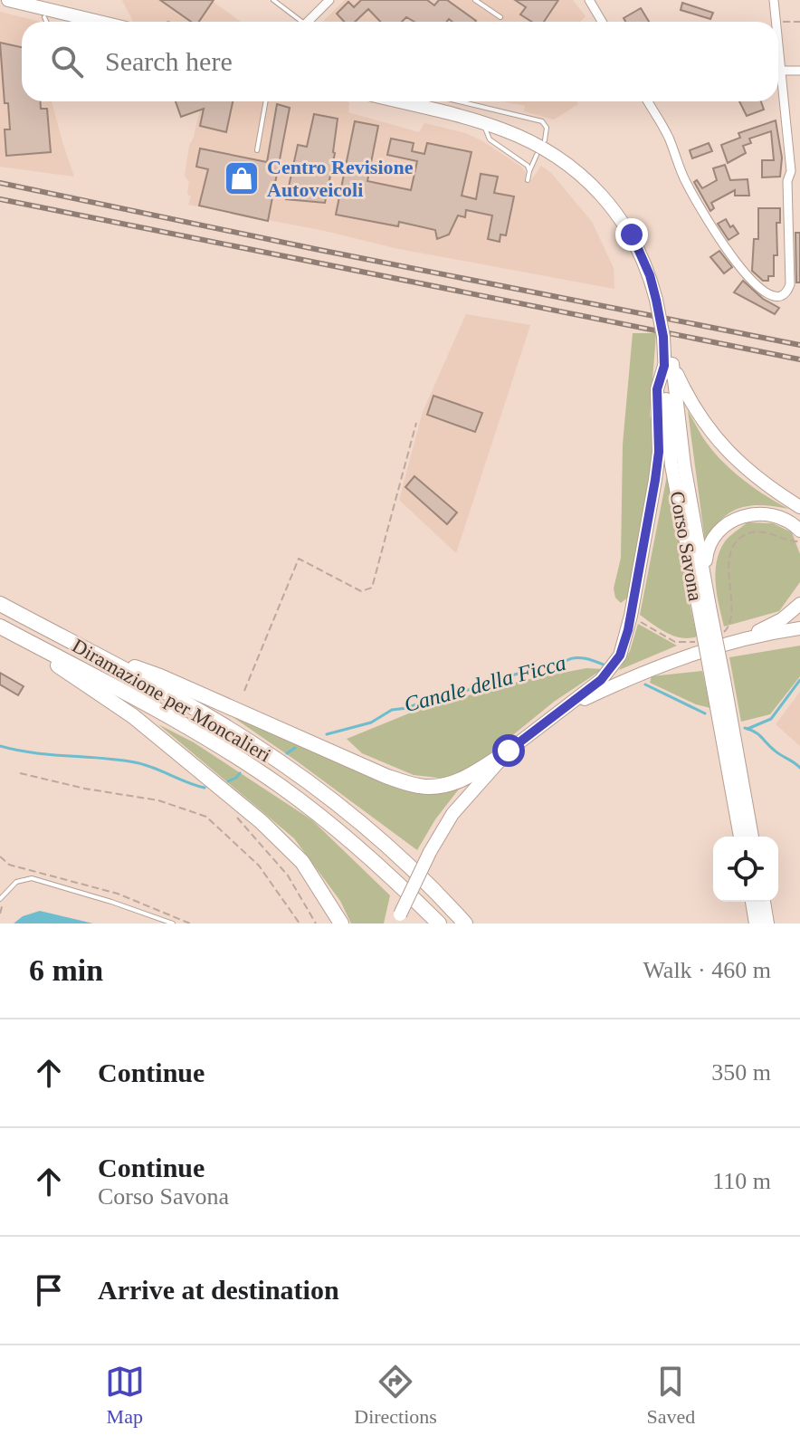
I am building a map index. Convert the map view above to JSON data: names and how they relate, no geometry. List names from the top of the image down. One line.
{"streets":{"highway":["Diramazione per Moncalieri"],"main road":["Corso Savona"]},"water":["Canale della Ficca"],"places":{"shop":["Centro Revisione Autoveicoli"]},"page":{"search":"Search here","heading":["6 min","Walk · 460 m"],"list":[["Continue","350 m"],["Continue","Corso Savona","110 m"],"Arrive at destination"],"nav":["Map","Directions","Saved"]}}
